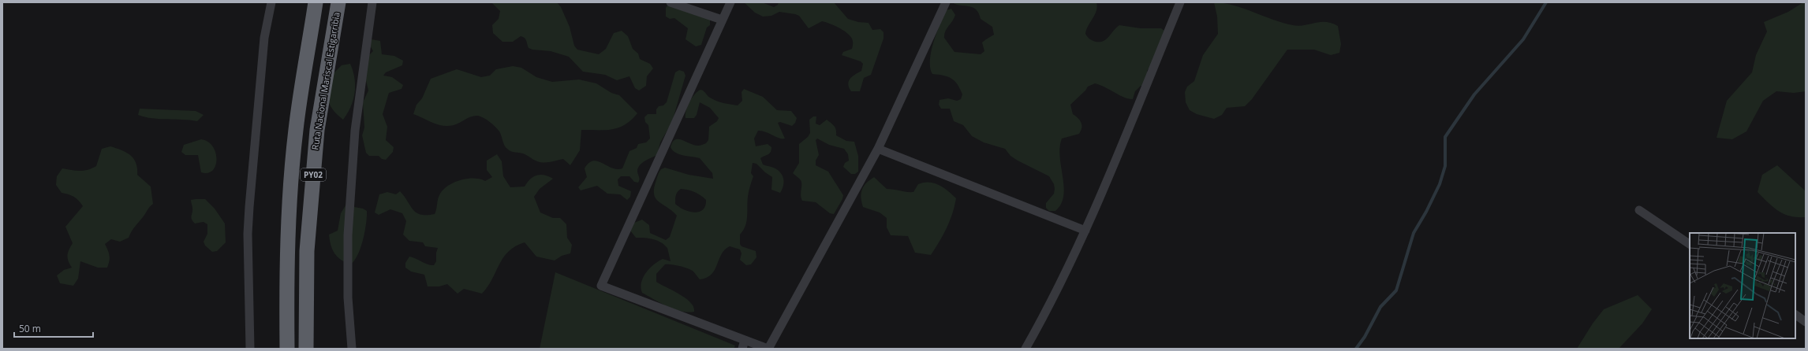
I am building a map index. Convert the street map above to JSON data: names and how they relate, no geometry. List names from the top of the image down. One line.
{"streets":{"highway":["Ruta Nacional Mariscal Estigarribia","PY02"]},"scale_bar":"50 m"}
